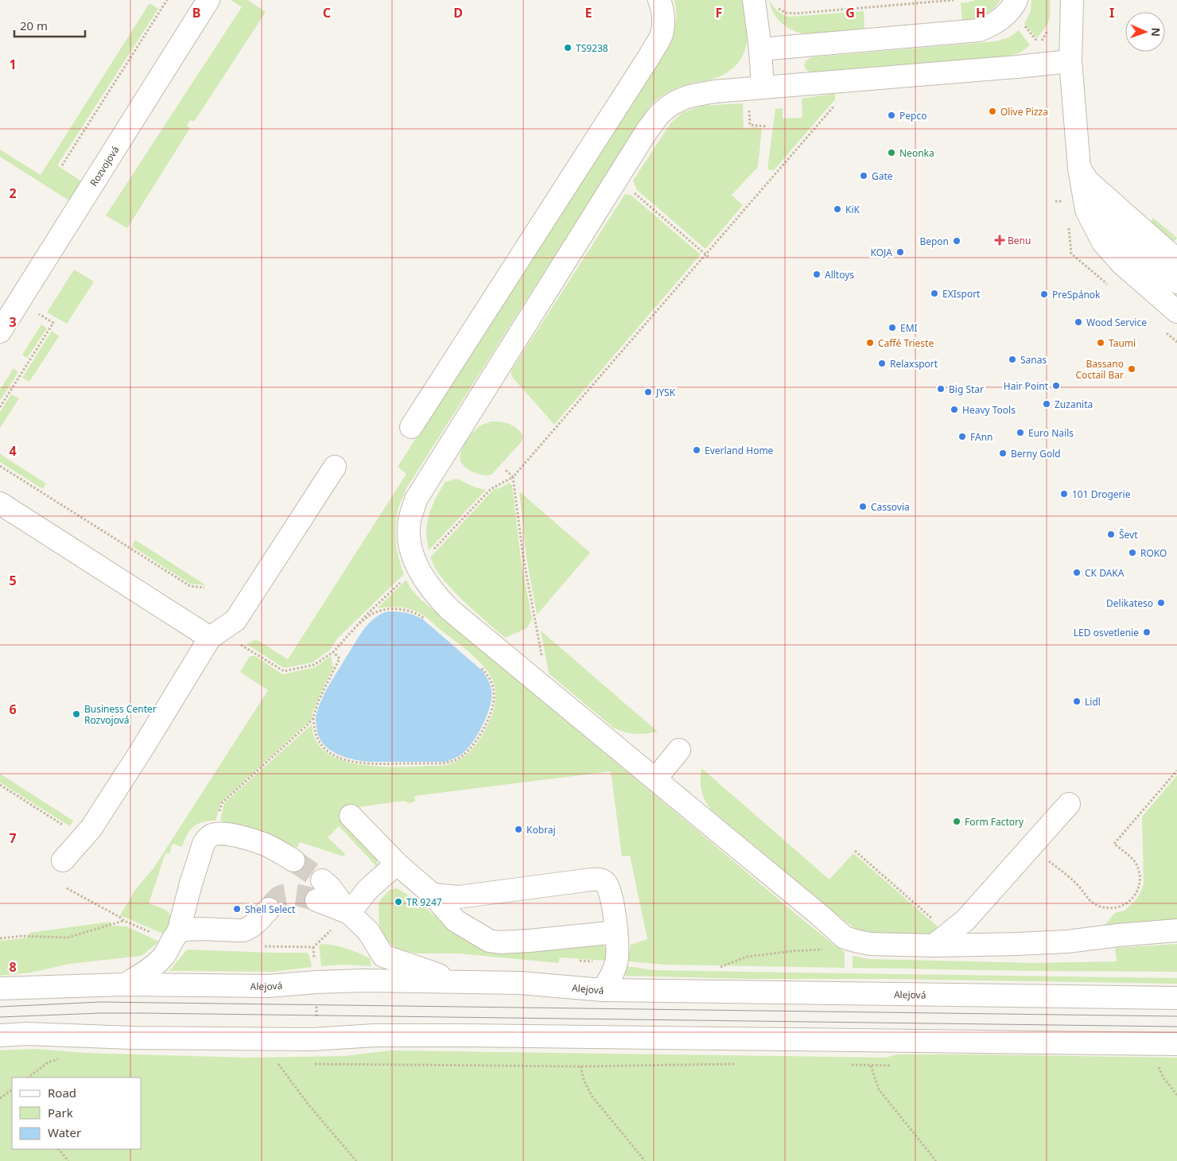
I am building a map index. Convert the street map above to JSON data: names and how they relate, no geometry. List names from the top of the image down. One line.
{"streets":{"street":["Rozvojová","Alejová"]},"places":{"other":["TS9238","Olive Pizza","Pepco","Neonka","Gate","KiK","Bepon","KOJA","Alltoys","EXIsport","PreSpánok","Wood Service","EMI","Caffé Trieste","Taumi","Sanas","Relaxsport","Bassano Coctail Bar","Hair Point","Big Star","JYSK","Zuzanita","Heavy Tools","Euro Nails","FAnn","Everland Home","Berny Gold","101 Drogerie","Cassovia","Ševt","ROKO","CK DAKA","Delikateso","LED osvetlenie","Lidl","Business Center Rozvojová","Form Factory","Kobraj","TR 9247","Shell Select"],"health":["Benu"]},"legend":["Road","Park","Water"],"scale_bar":"20 m","north":"right","grid":{"columns":["B","C","D","E","F","G","H","I"],"rows":["1","2","3","4","5","6","7","8"]}}
